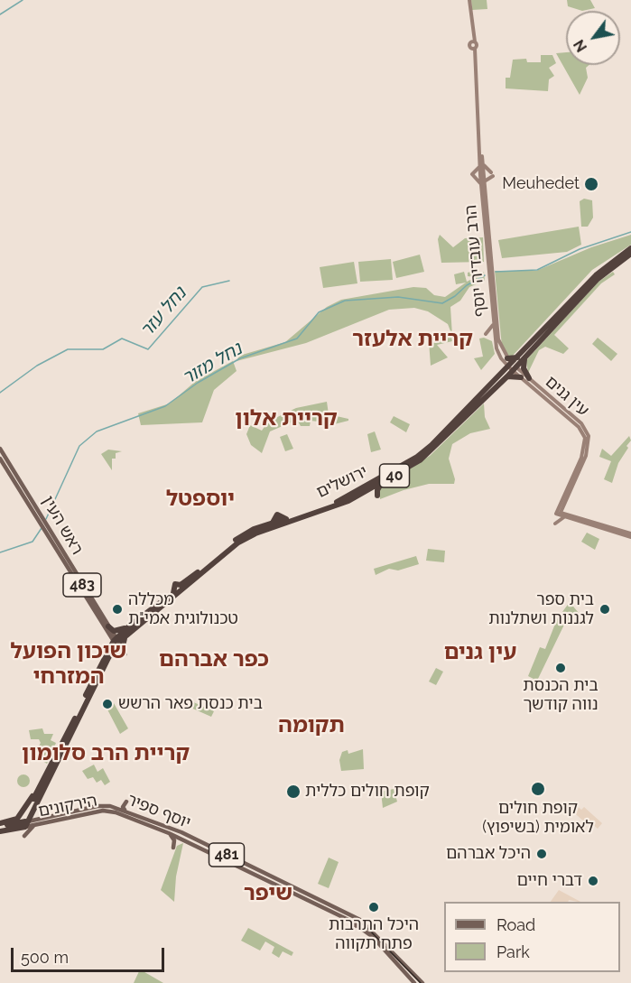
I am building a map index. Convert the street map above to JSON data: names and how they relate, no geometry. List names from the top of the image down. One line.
{"streets":{"highway":["40","ירושלים"],"main road":["הרב עובדיה יוסף","עין גנים","ראש העין","483","הירקונים","יוסף ספיר","481"]},"crossings":[["הרב עובדיה יוסף","עין גנים"],["הרב עובדיה יוסף","ירושלים"],["עין גנים","ירושלים"],["40","ירושלים"],["40","ראש העין"],["40","הירקונים"],["ירושלים","ראש העין"],["הירקונים","יוסף ספיר"],["יוסף ספיר","481"]],"districts":["קריית אלעזר","קריית אלון","יוספטל","שיכון הפועל המזרחי","עין גנים","כפר אברהם","תקומה","קריית הרב סלומון","שיפר"],"water":["נחל עזר","נחל מזור"],"places":["Meuhedet","מכללה טכנולוגית אמי\"ת","בית ספר לגננות ושתלנות","בית הכנסת נווה קודשך","בית כנסת פאר הרשש","קופת חולים לאומית (בשיפוץ)","קופת חולים כללית","היכל אברהם","דברי חיים","היכל התרבות פתח תקווה"],"legend":["Road","Park"],"scale_bar":"500 m","north":"bottom left"}
